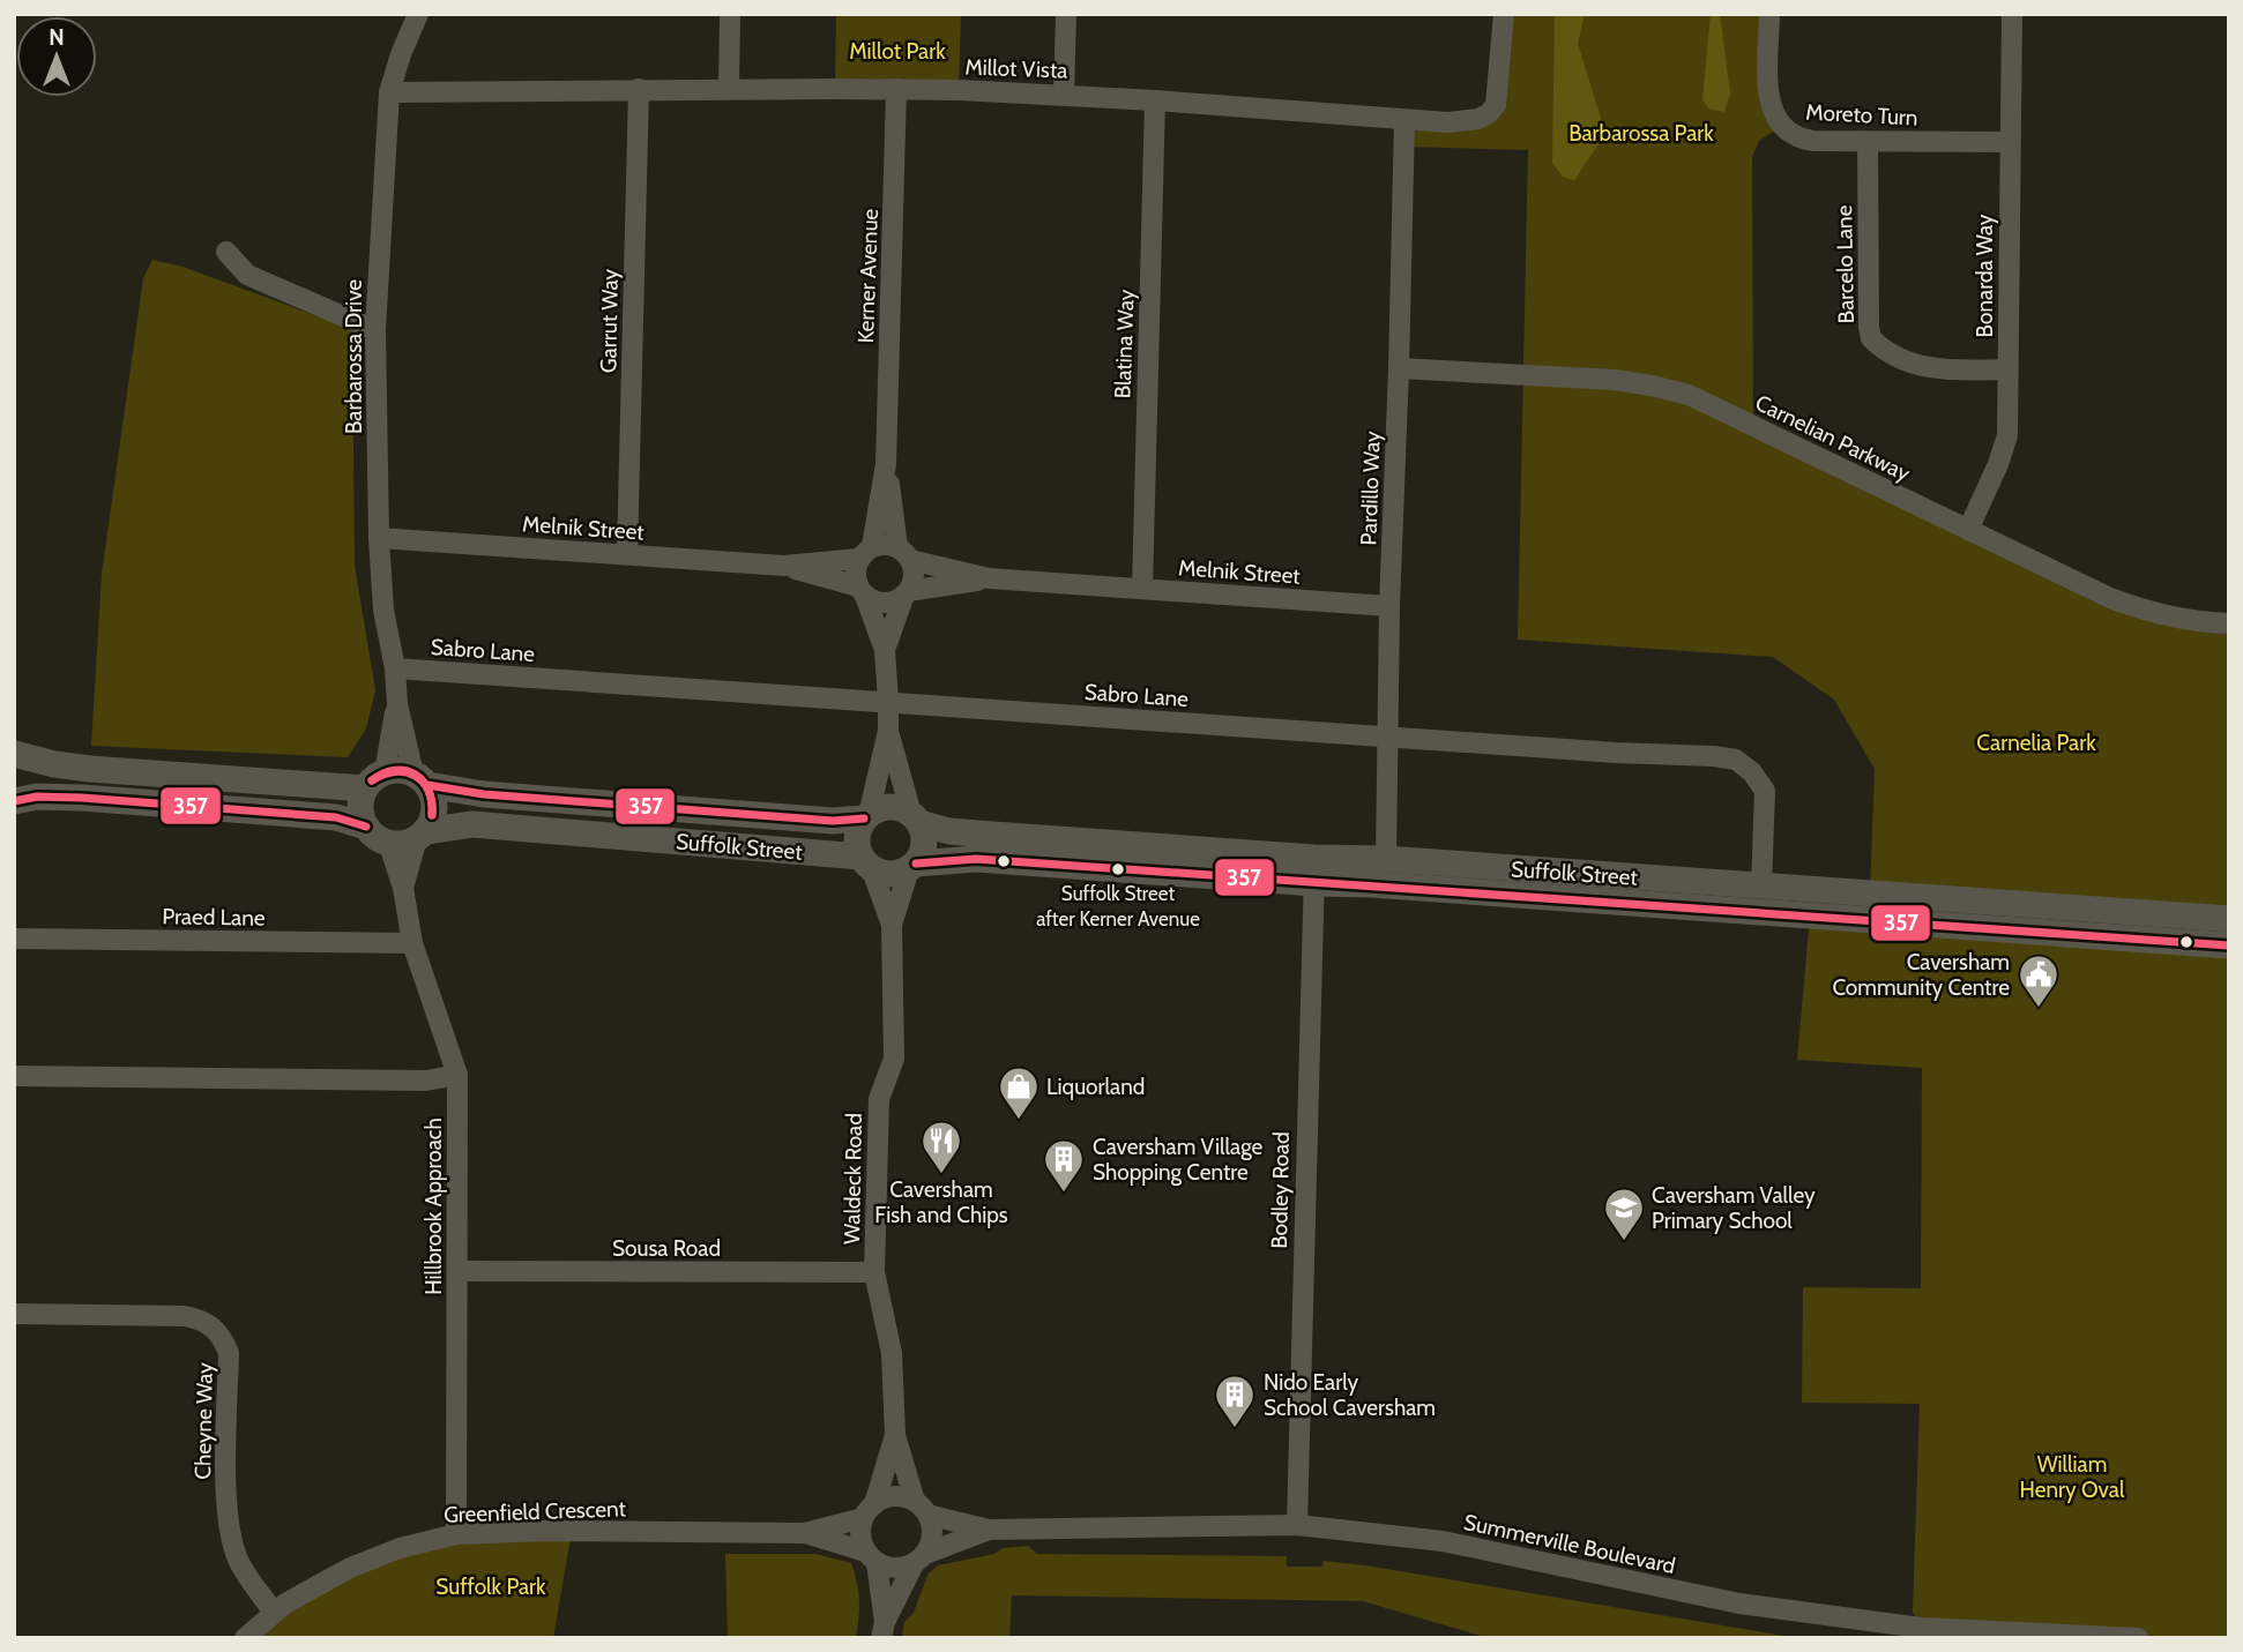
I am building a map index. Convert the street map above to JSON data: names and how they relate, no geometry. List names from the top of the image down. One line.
{"streets":{"street":["Millot Vista","Moreto Turn","Barcelo Lane","Kerner Avenue","Bonarda Way","Garrut Way","Blatina Way","Barbarossa Drive","Carnelian Parkway","Pardillo Way","Melnik Street","Sabro Lane","Suffolk Street","Praed Lane","Waldeck Road","Bodley Road","Hillbrook Approach","Sousa Road","Cheyne Way","Greenfield Crescent","Summerville Boulevard"]},"crossings":[["Millot Vista","Kerner Avenue"],["Millot Vista","Garrut Way"],["Millot Vista","Blatina Way"],["Millot Vista","Barbarossa Drive"],["Millot Vista","Pardillo Way"],["Moreto Turn","Barcelo Lane"],["Moreto Turn","Bonarda Way"],["Barcelo Lane","Bonarda Way"],["Kerner Avenue","Melnik Street"],["Bonarda Way","Carnelian Parkway"],["Garrut Way","Melnik Street"],["Blatina Way","Melnik Street"],["Barbarossa Drive","Melnik Street"],["Barbarossa Drive","Sabro Lane"],["Barbarossa Drive","Suffolk Street"],["Barbarossa Drive","Hillbrook Approach"],["Carnelian Parkway","Pardillo Way"],["Pardillo Way","Melnik Street"],["Pardillo Way","Sabro Lane"],["Pardillo Way","Suffolk Street"],["Sabro Lane","Suffolk Street"],["Suffolk Street","Waldeck Road"],["Suffolk Street","Bodley Road"],["Suffolk Street","Hillbrook Approach"],["Praed Lane","Hillbrook Approach"],["Waldeck Road","Sousa Road"],["Waldeck Road","Greenfield Crescent"],["Waldeck Road","Summerville Boulevard"],["Bodley Road","Summerville Boulevard"],["Hillbrook Approach","Sousa Road"],["Hillbrook Approach","Greenfield Crescent"],["Cheyne Way","Greenfield Crescent"],["Greenfield Crescent","Summerville Boulevard"]],"parks":["Millot Park","Barbarossa Park","Carnelia Park","William Henry Oval","Suffolk Park"],"places":{"other":["Suffolk Street after Kerner Avenue"],"public building":["Caversham Community Centre"],"shop":["Liquorland"],"restaurant":["Caversham Fish and Chips"],"building":["Caversham Village Shopping Centre","Nido Early School Caversham"],"school or university":["Caversham Valley Primary School"]},"lines":["transit line 357"],"north":"top"}
